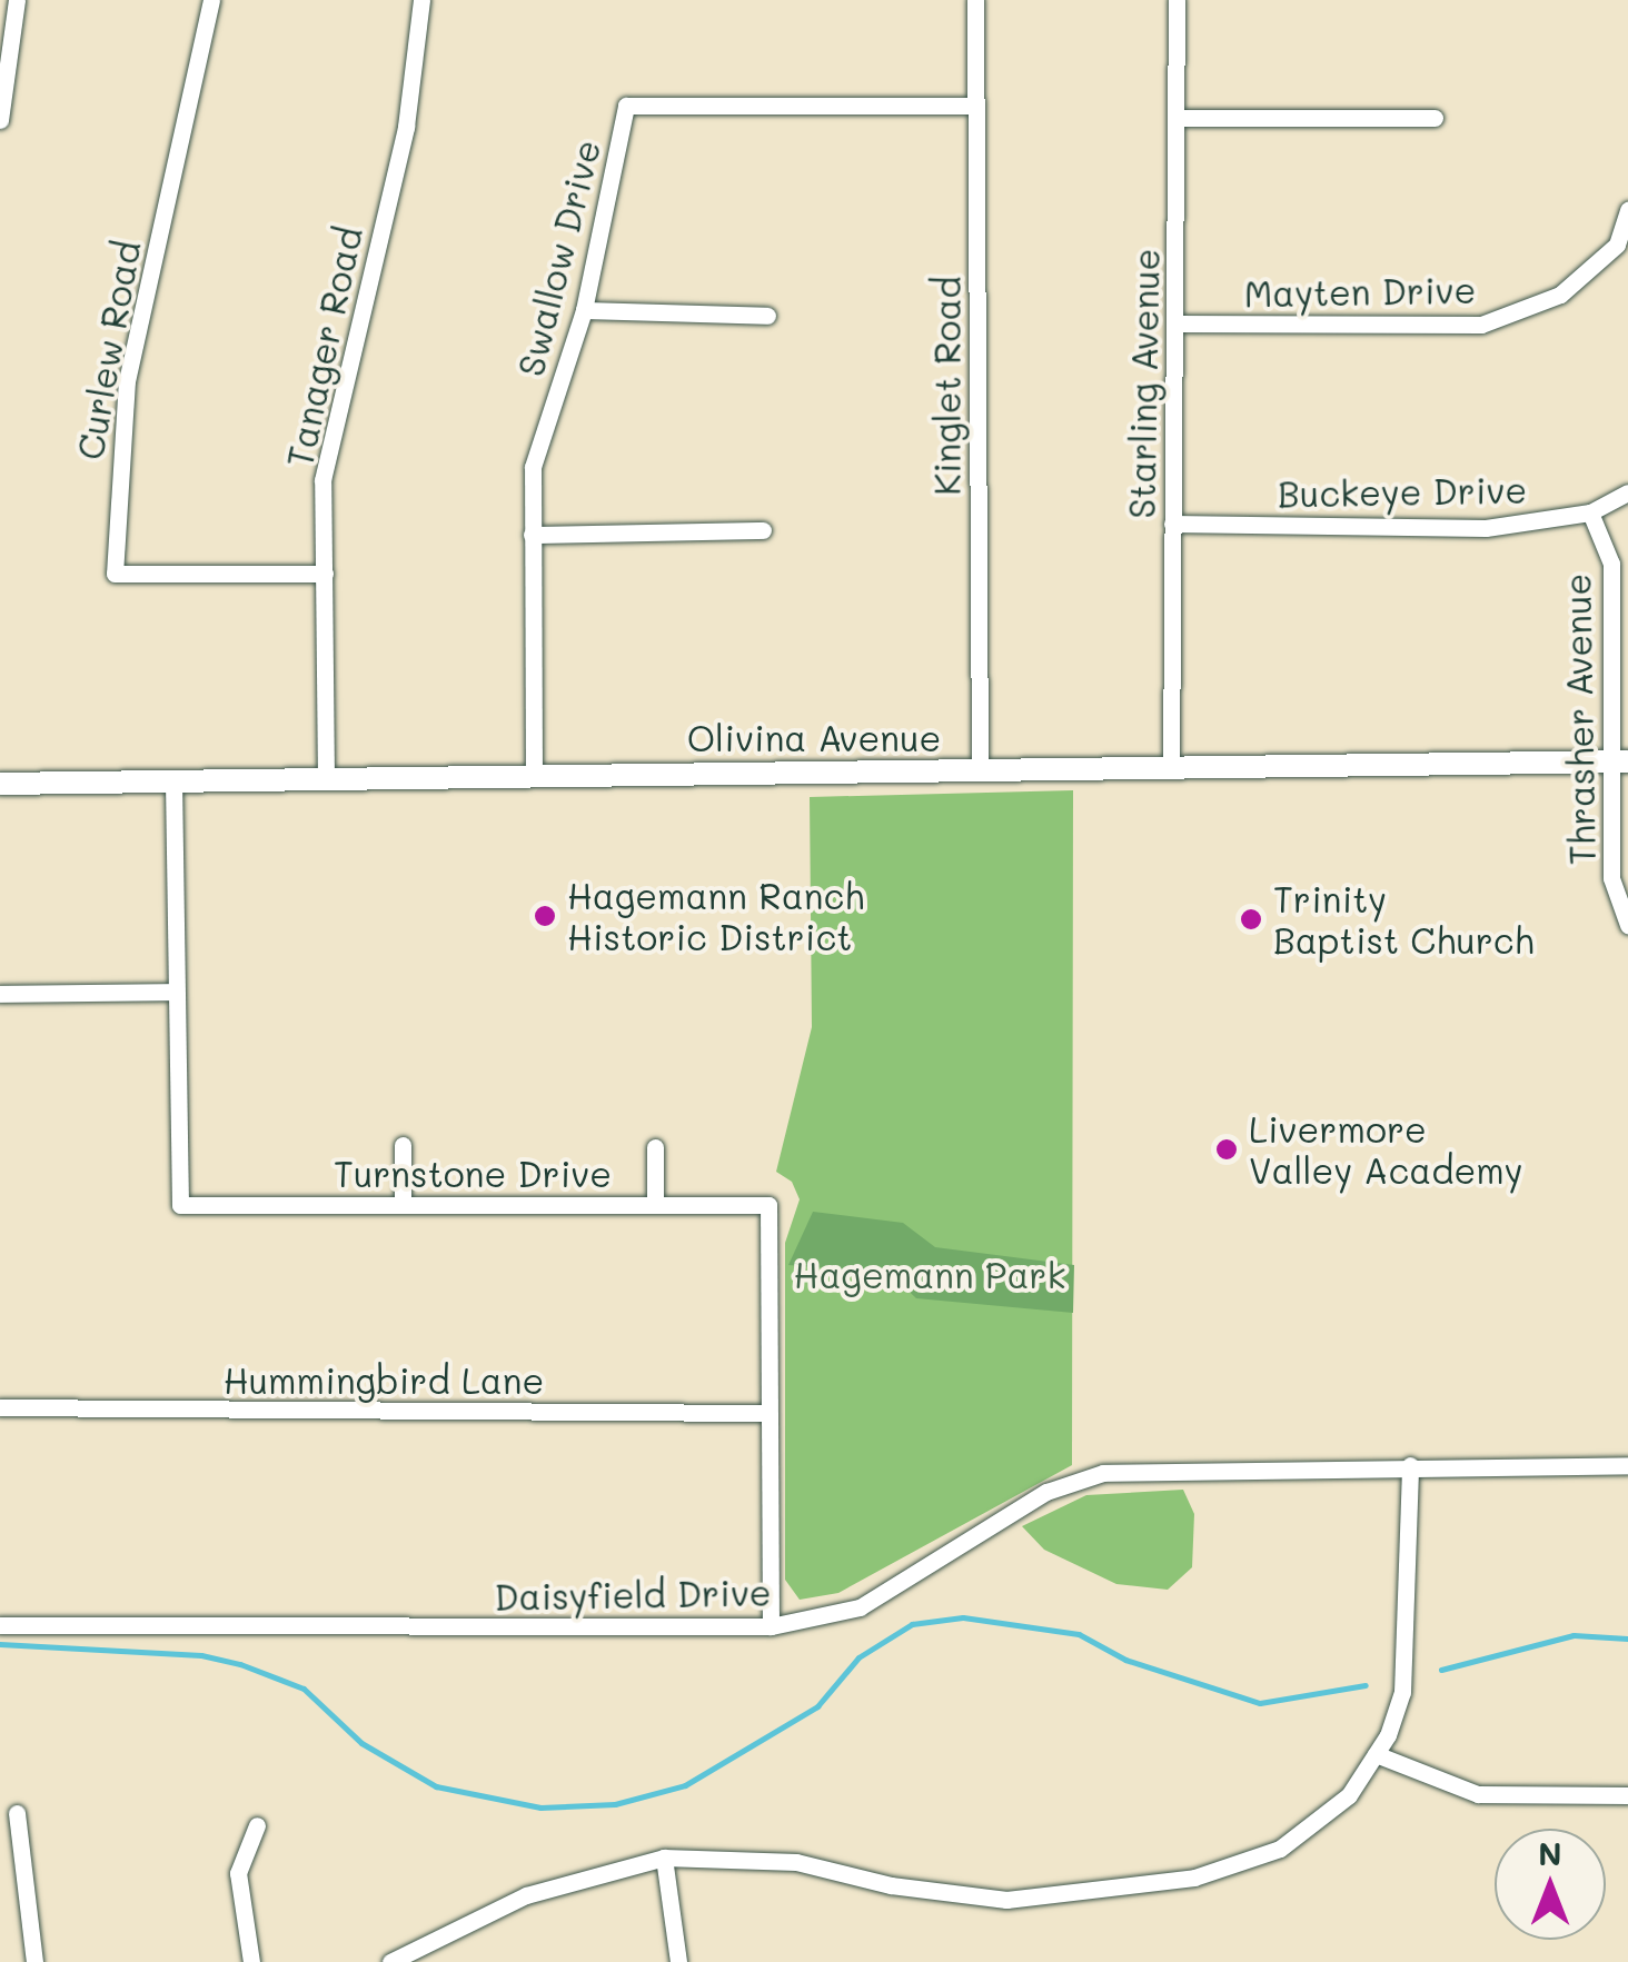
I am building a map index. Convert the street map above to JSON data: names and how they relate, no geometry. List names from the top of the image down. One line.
{"streets":{"street":["Swallow Drive","Mayten Drive","Tanager Road","Curlew Road","Starling Avenue","Kinglet Road","Buckeye Drive","Thrasher Avenue","Olivina Avenue","Turnstone Drive","Hummingbird Lane","Daisyfield Drive"]},"crossings":[["Swallow Drive","Kinglet Road"],["Swallow Drive","Olivina Avenue"],["Mayten Drive","Starling Avenue"],["Tanager Road","Curlew Road"],["Tanager Road","Olivina Avenue"],["Starling Avenue","Buckeye Drive"],["Starling Avenue","Olivina Avenue"],["Kinglet Road","Olivina Avenue"],["Buckeye Drive","Thrasher Avenue"],["Thrasher Avenue","Olivina Avenue"],["Olivina Avenue","Turnstone Drive"],["Turnstone Drive","Hummingbird Lane"],["Turnstone Drive","Daisyfield Drive"]],"parks":["Hagemann Park"],"places":["Hagemann Ranch Historic District","Trinity Baptist Church","Livermore Valley Academy"],"north":"top"}
